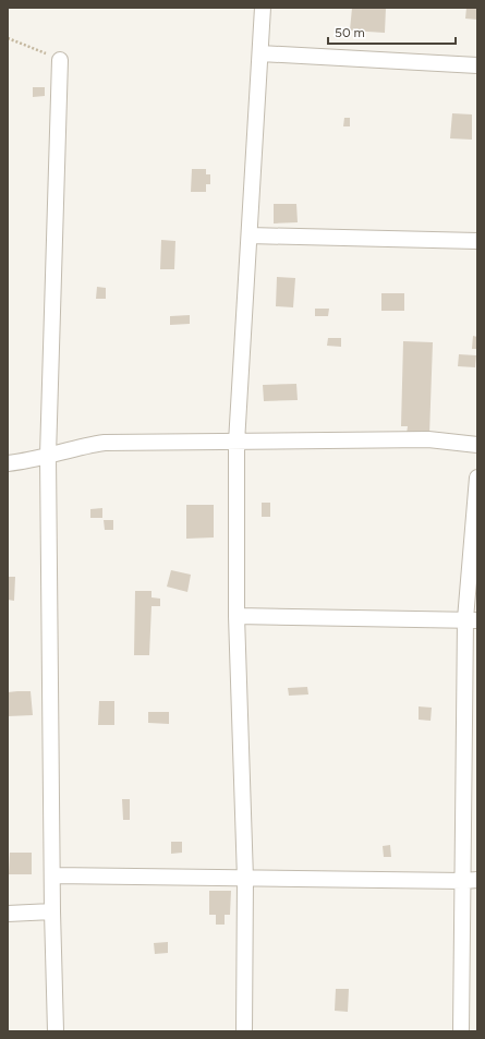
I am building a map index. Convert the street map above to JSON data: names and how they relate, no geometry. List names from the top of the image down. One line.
{"scale_bar":"50 m"}
